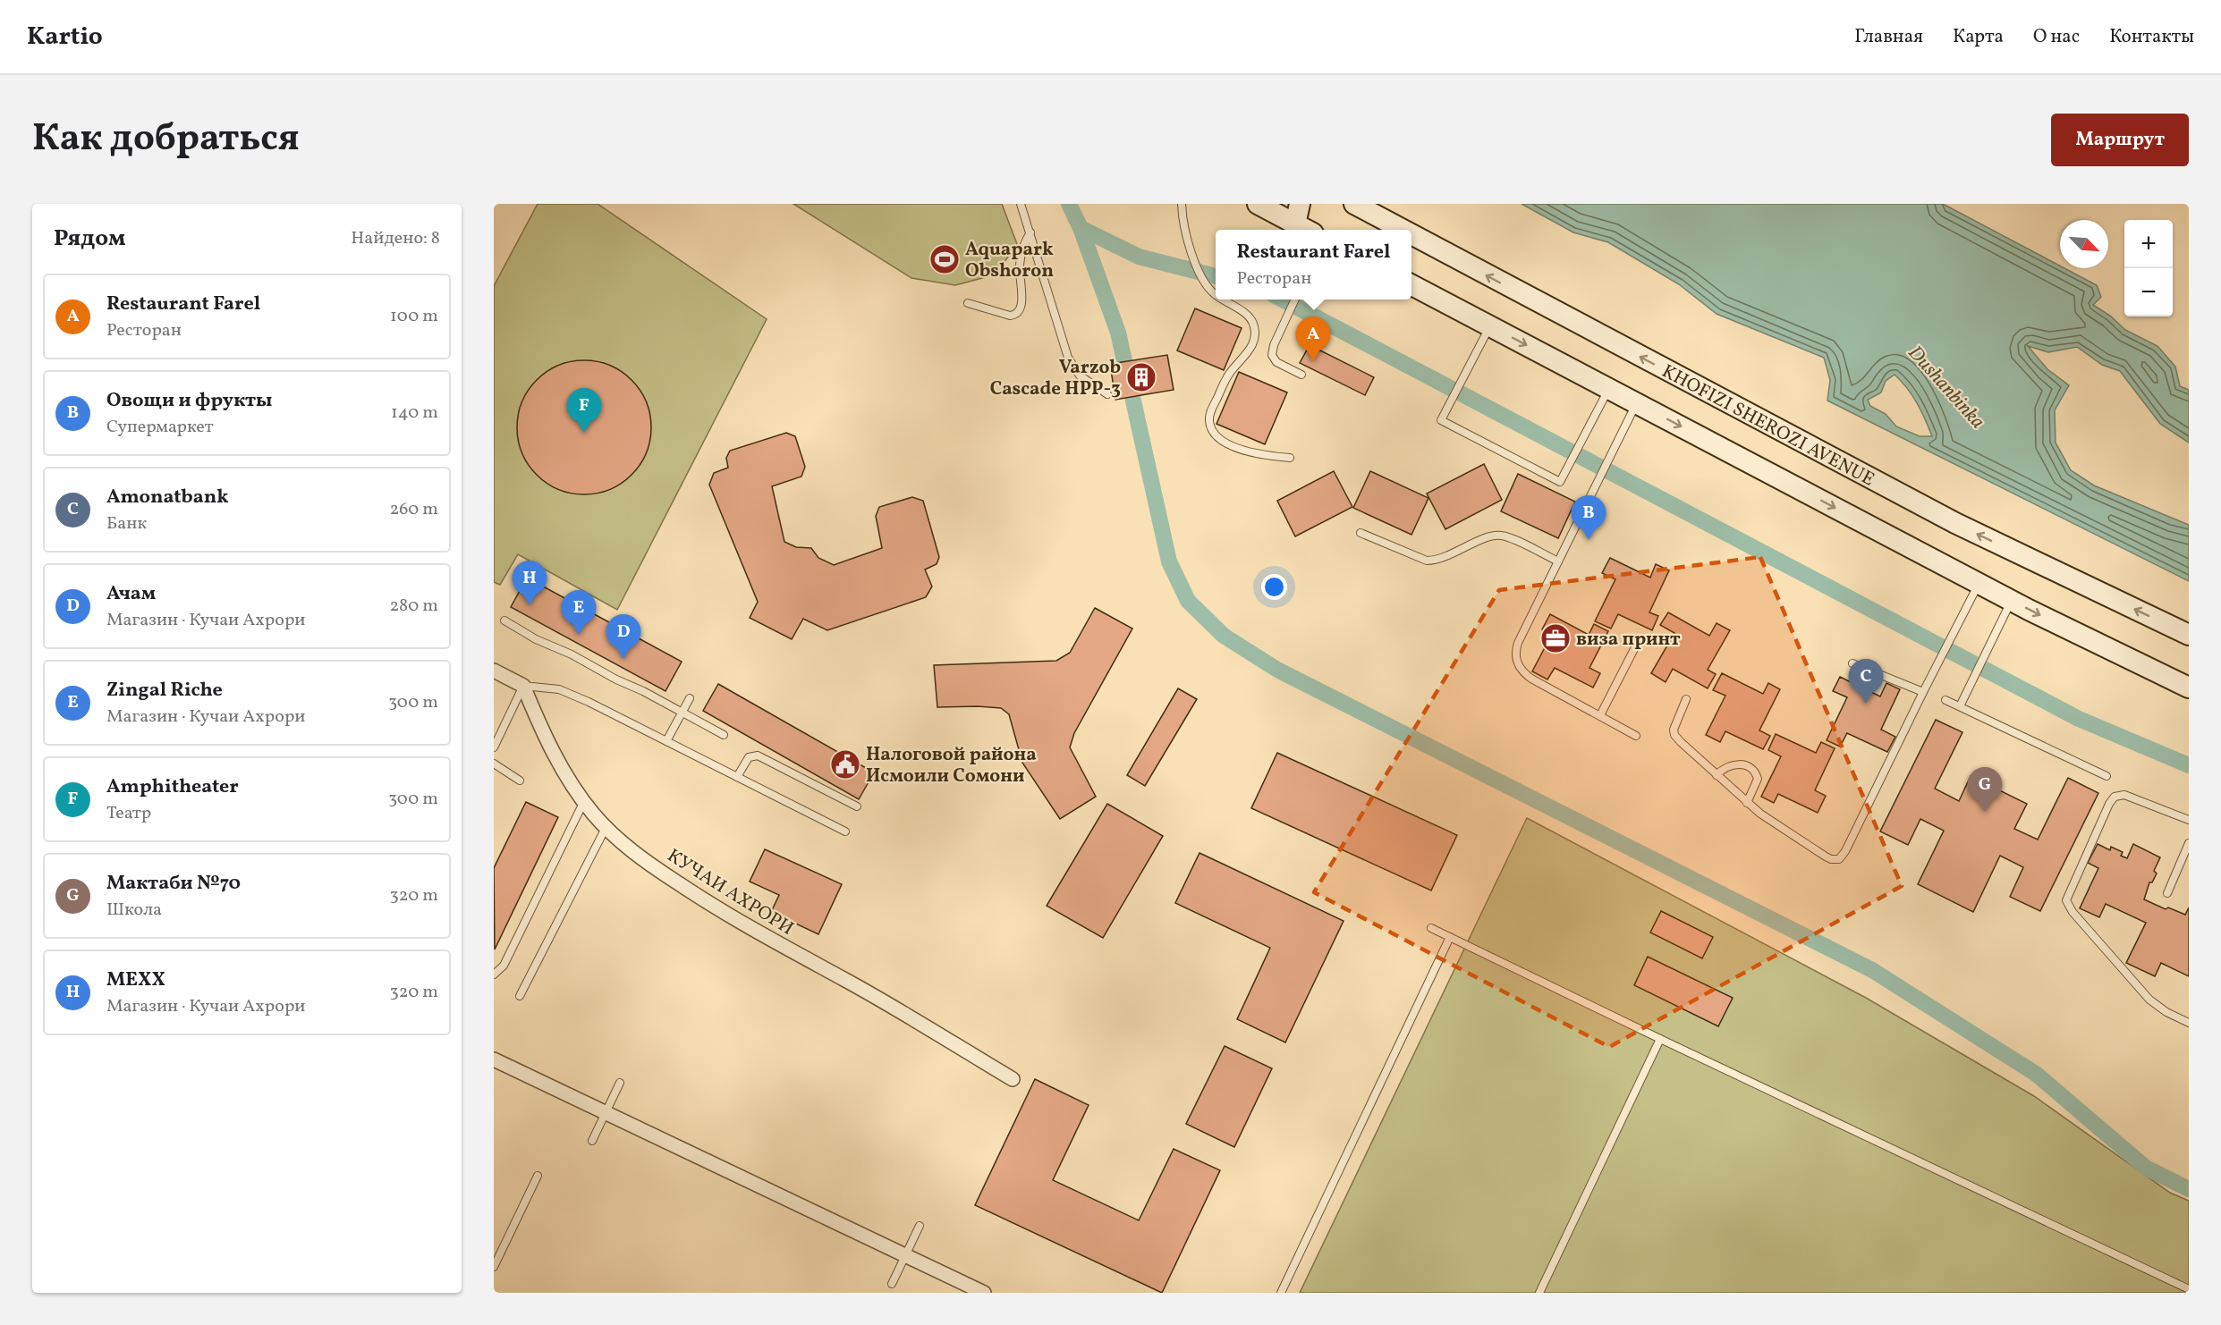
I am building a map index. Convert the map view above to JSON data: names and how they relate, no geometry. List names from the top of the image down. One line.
{"streets":{"main road":["KHOFIZI SHEROZI AVENUE"],"street":["КУЧАИ АХРОРИ"]},"water":["Dushanbinka"],"places":{"sports":["Aquapark Obshoron"],"building":["Varzob Cascade HPP-3"],"office":["виза принт"],"public building":["Налоговой района Исмоили Сомони"]},"north":"bottom right","page":{"header":"Kartio","nav":["Главная","Карта","О нас","Контакты"],"title":"Как добраться","buttons":"Маршрут","heading":["Рядом","Найдено: 8"],"map_buttons":["+","−"],"popup":["Restaurant Farel","Ресторан"],"list":[{"mark":"A","name":"Restaurant Farel","note":"Ресторан","value":"100 m"},{"mark":"B","name":"Овощи и фрукты","note":"Супермаркет","value":"140 m"},{"mark":"C","name":"Amonatbank","note":"Банк","value":"260 m"},{"mark":"D","name":"Ачам","note":"Магазин · Кучаи Ахрори","value":"280 m"},{"mark":"E","name":"Zingal Riche","note":"Магазин · Кучаи Ахрори","value":"300 m"},{"mark":"F","name":"Amphitheater","note":"Театр","value":"300 m"},{"mark":"G","name":"Мактаби №70","note":"Школа","value":"320 m"},{"mark":"H","name":"MEXX","note":"Магазин · Кучаи Ахрори","value":"320 m"}],"pins":["A","F","B","H","E","D","C","G"]}}
